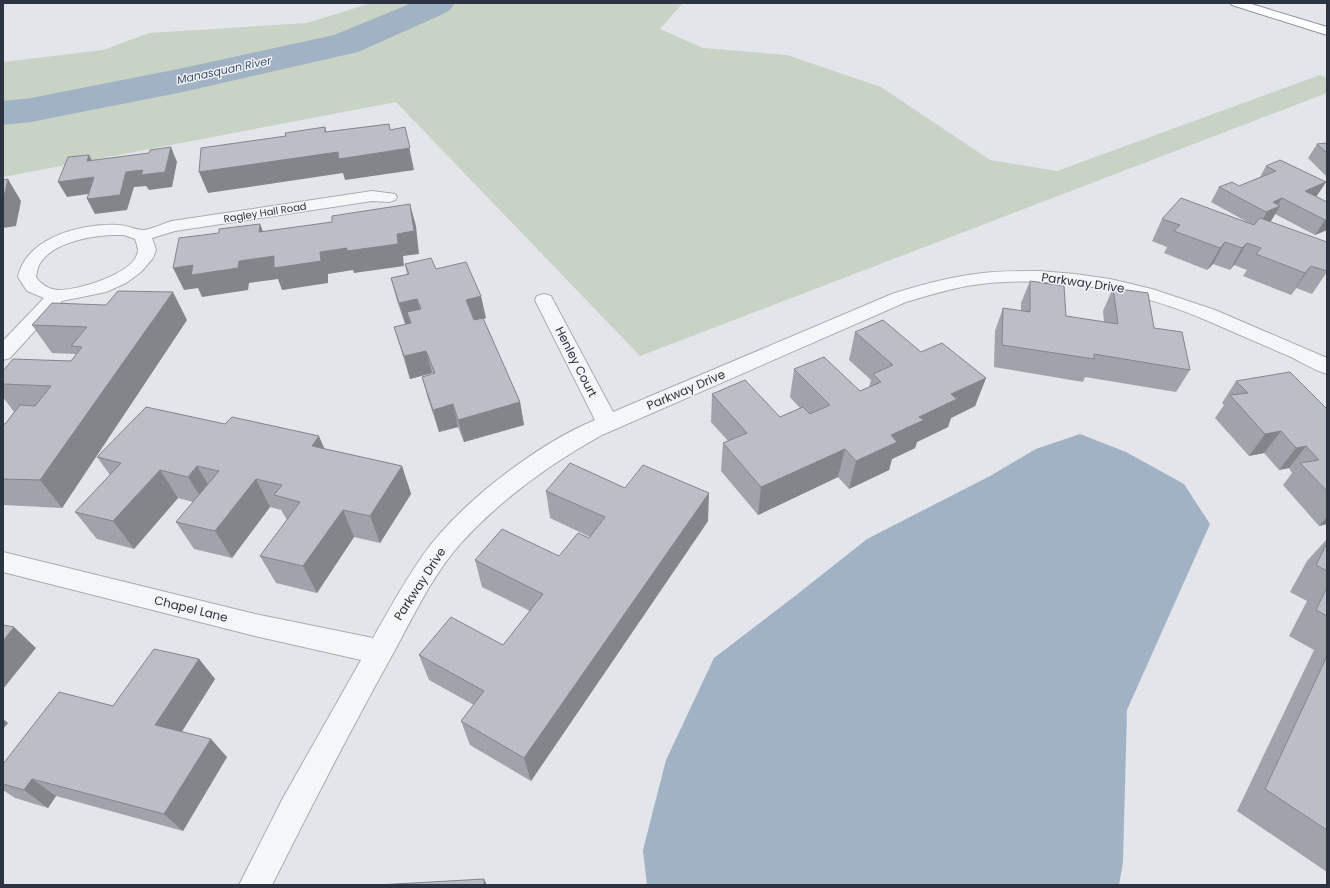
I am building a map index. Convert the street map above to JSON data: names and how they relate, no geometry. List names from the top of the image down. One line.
{"streets":{"street":["Ragley Hall Road","Parkway Drive","Henley Court","Chapel Lane"]},"crossings":[["Parkway Drive","Henley Court"],["Parkway Drive","Chapel Lane"]],"water":["Manasquan River"]}
